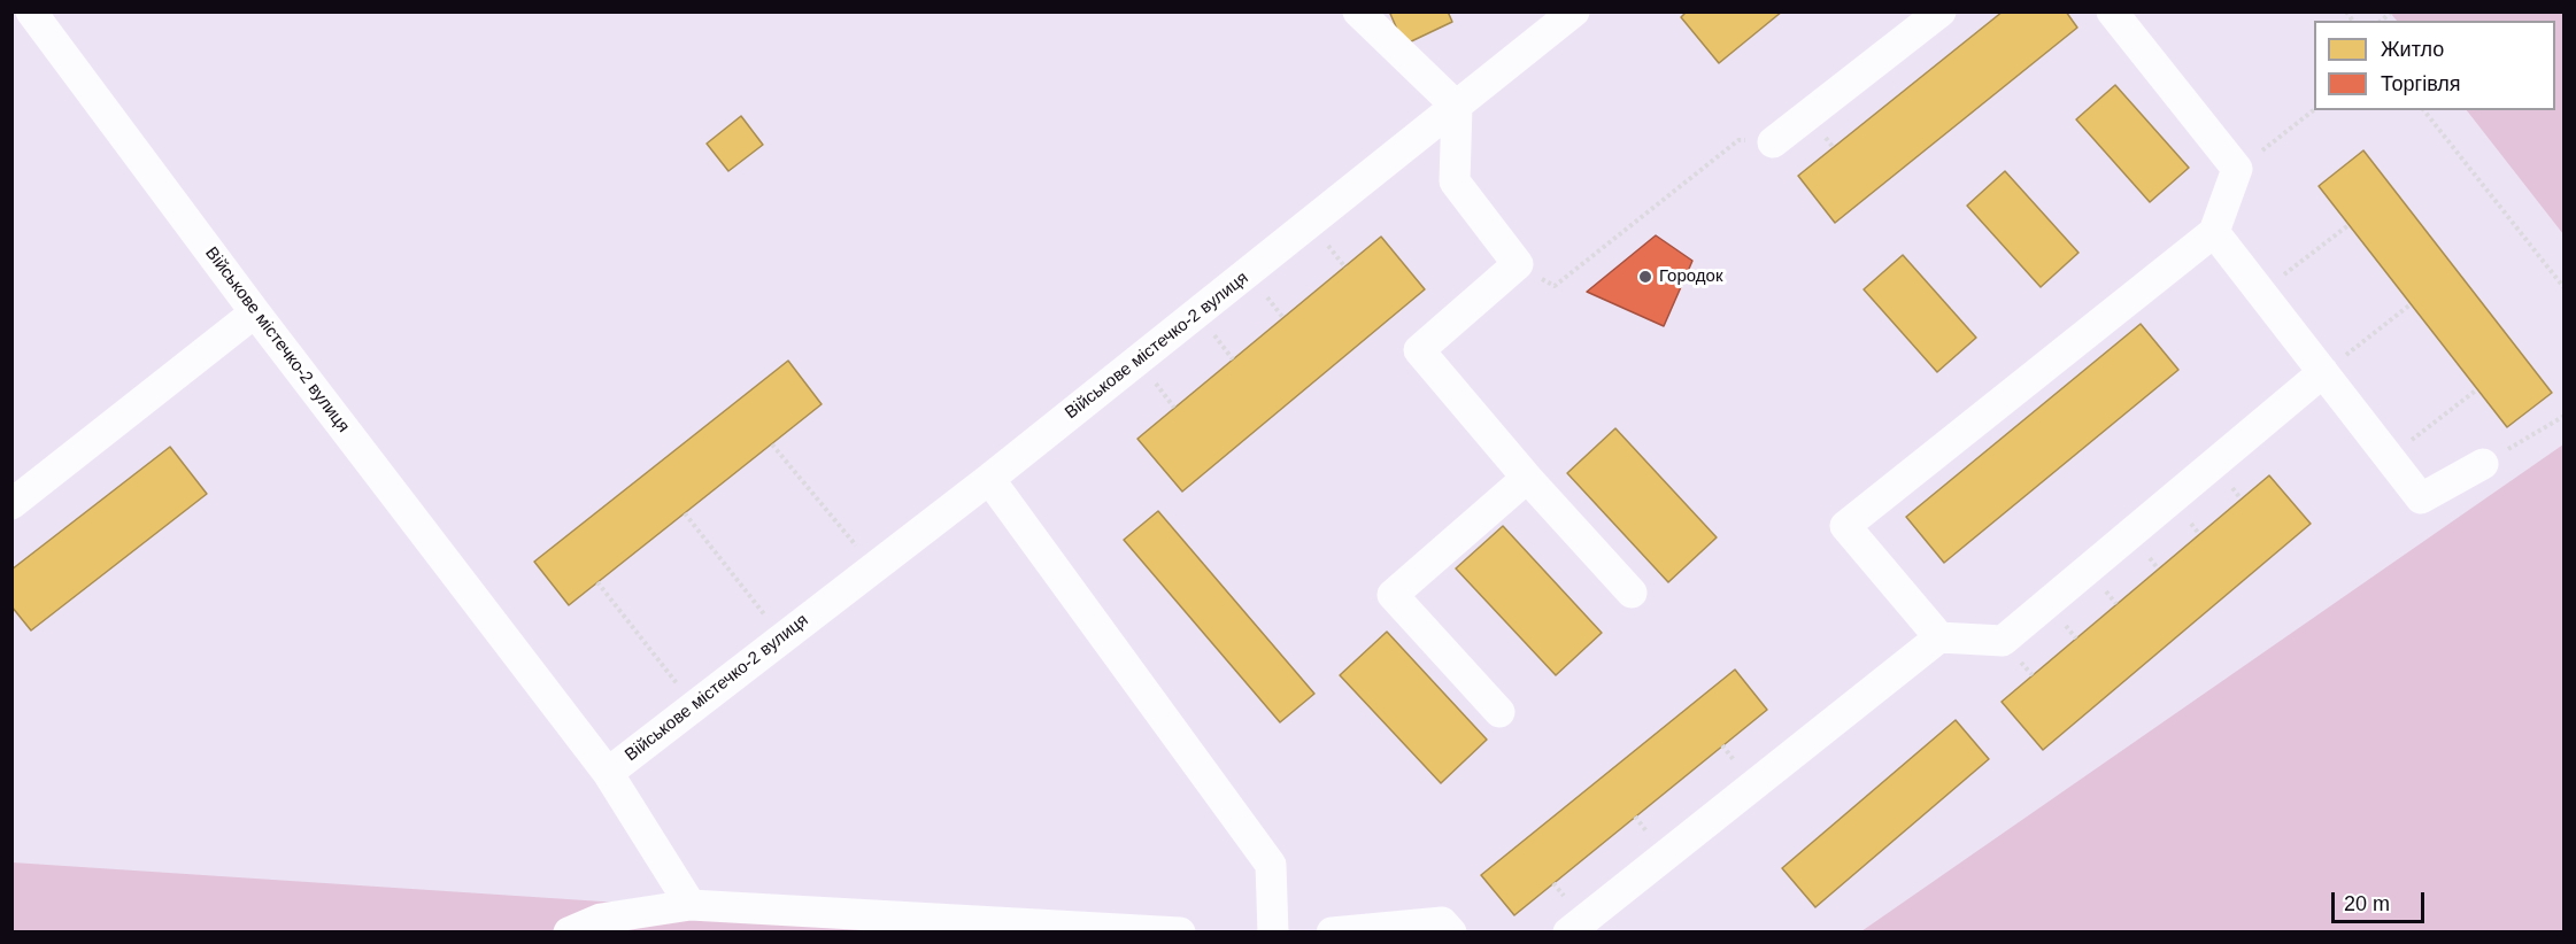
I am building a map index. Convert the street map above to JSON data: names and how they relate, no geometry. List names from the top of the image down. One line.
{"streets":{"street":["Військове містечко-2 вулиця"]},"places":["Городок"],"legend":["Житло","Торгівля"],"scale_bar":"20 m"}
